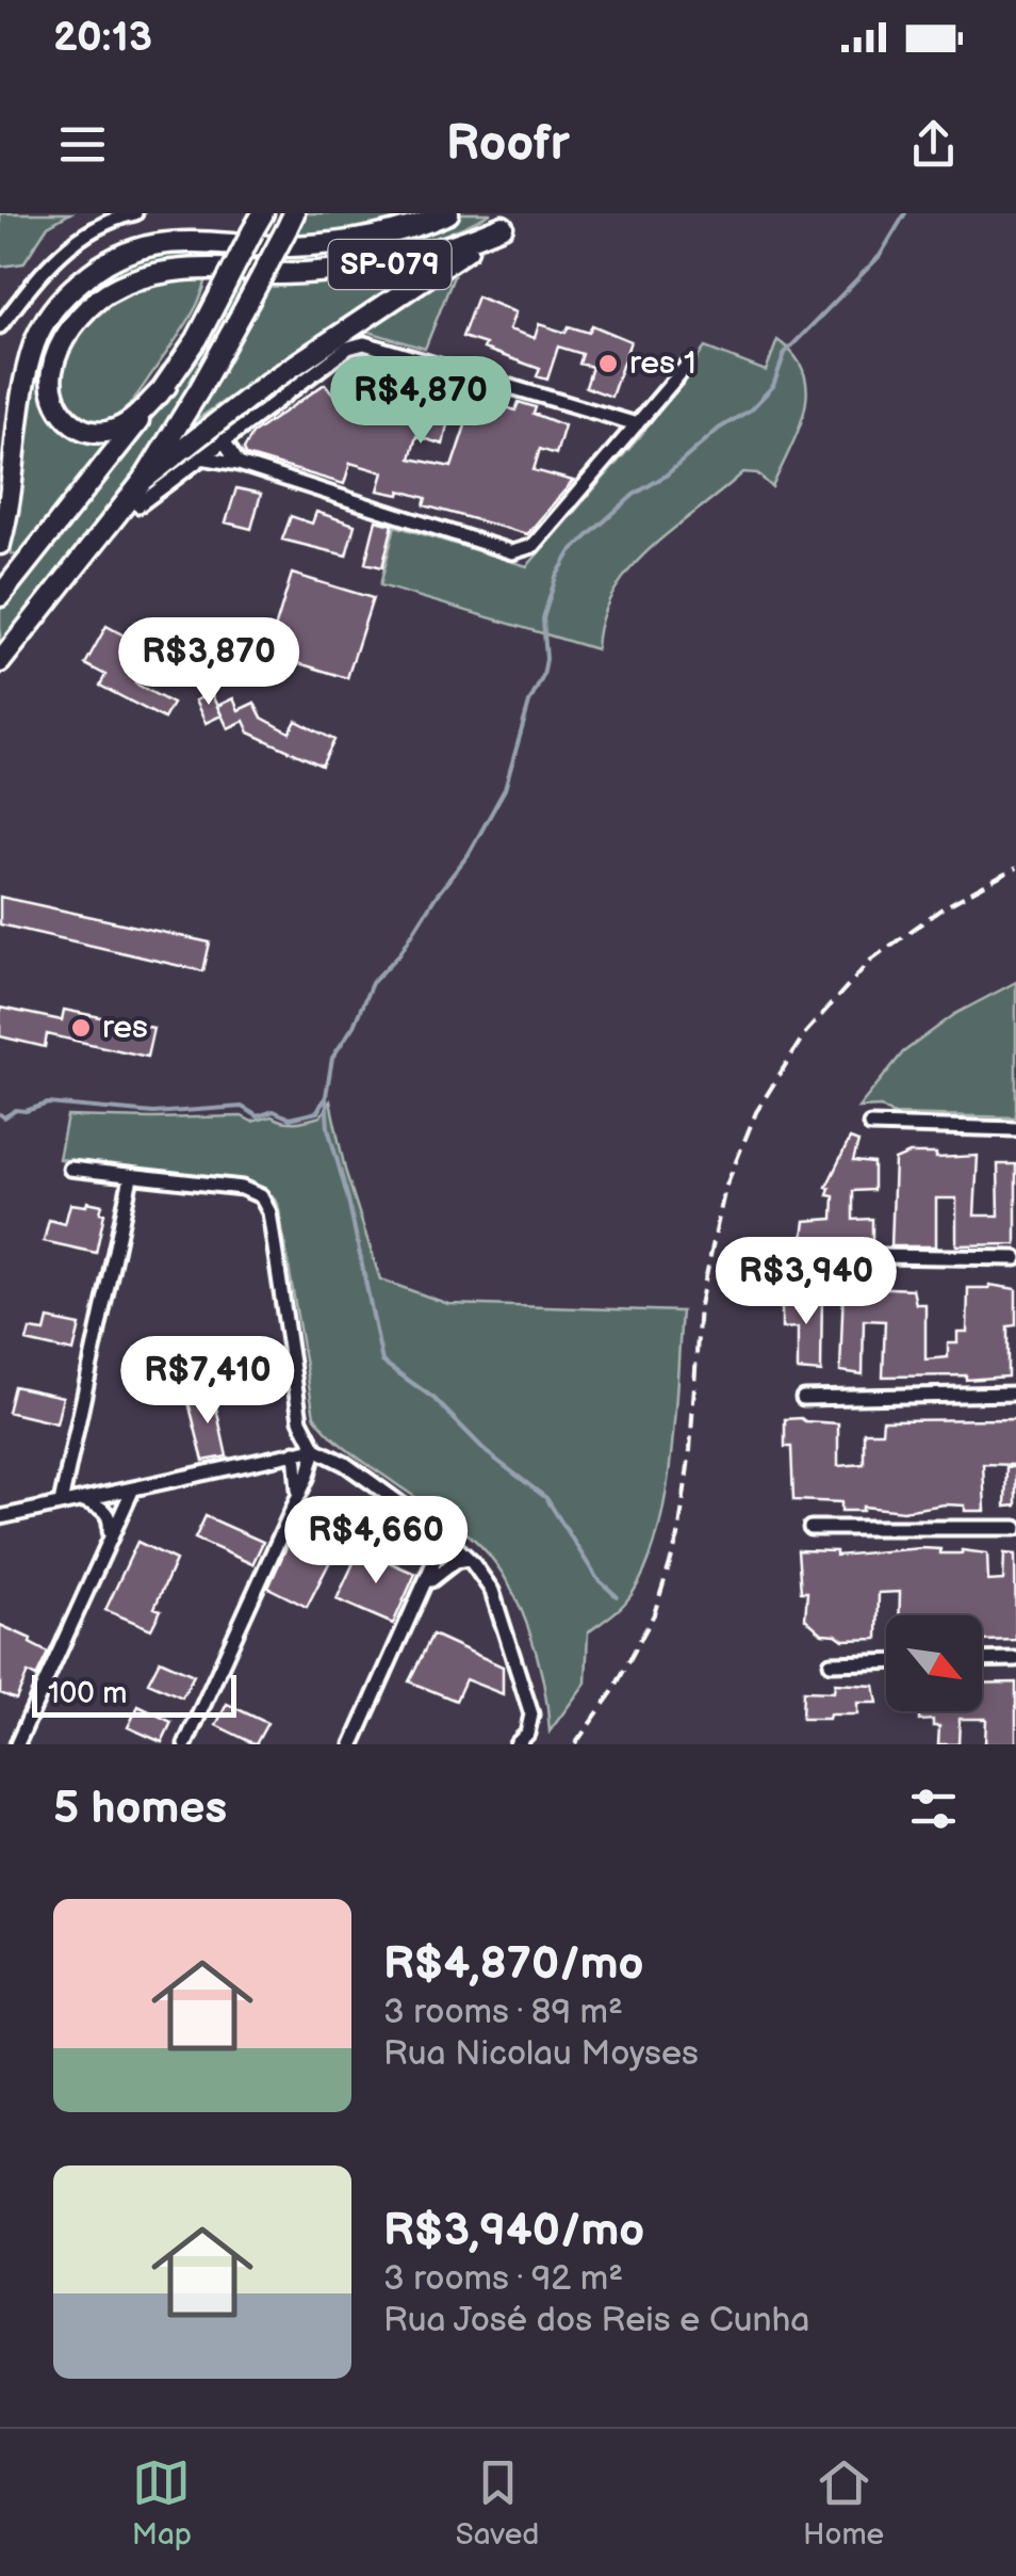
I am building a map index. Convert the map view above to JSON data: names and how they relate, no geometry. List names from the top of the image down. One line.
{"streets":{"main road":["SP-079"]},"places":["res 1","res"],"scale_bar":"100 m","north":"bottom right","page":{"status":"20:13","header":"Roofr","price":["R$4,870","R$3,870","R$3,940","R$7,410","R$4,660"],"scale":"100 m","heading":"5 homes","list":[{"name":"R$4,870/mo","note":"3 rooms · 89 m² · Rua Nicolau Moyses"},{"name":"R$3,940/mo","note":"3 rooms · 92 m² · Rua José dos Reis e Cunha"}],"tabs":["Map","Saved","Home"]}}
